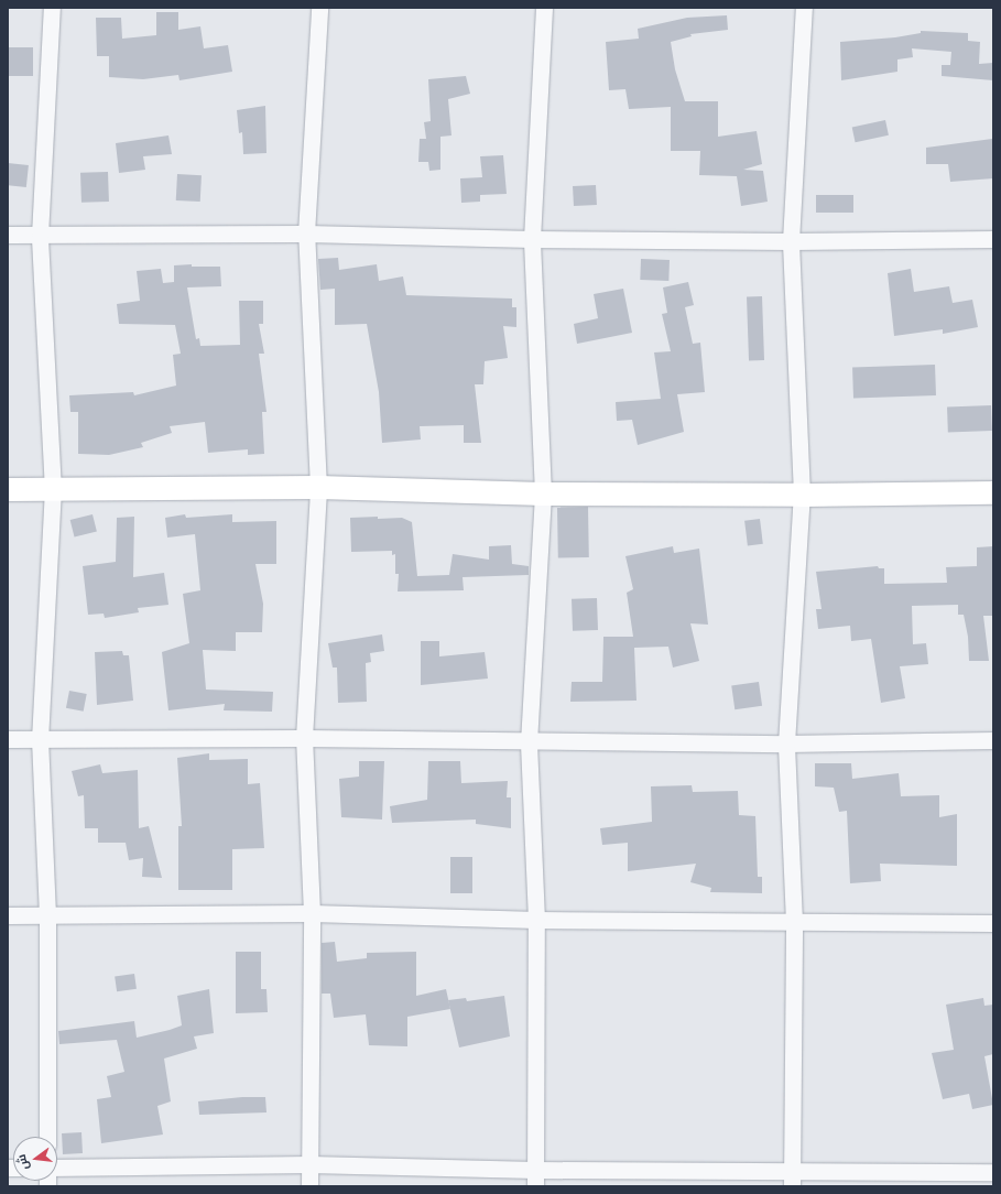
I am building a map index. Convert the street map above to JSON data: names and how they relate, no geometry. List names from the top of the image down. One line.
{"north":"left"}
